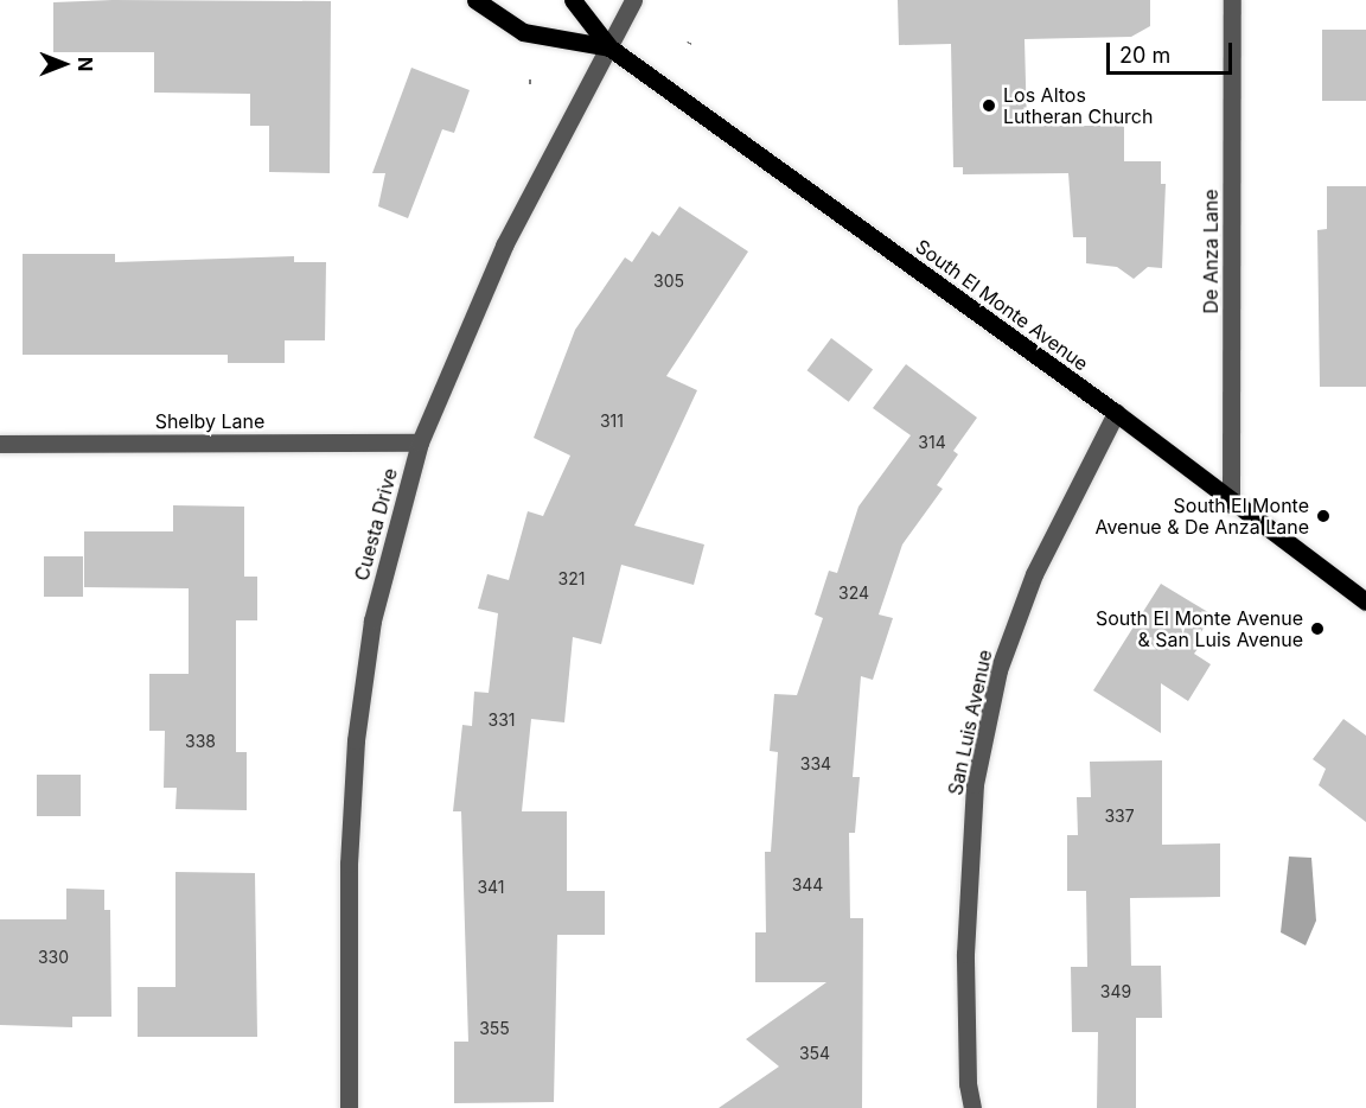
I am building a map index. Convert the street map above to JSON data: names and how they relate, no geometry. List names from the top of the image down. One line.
{"streets":{"main road":["South El Monte Avenue"],"street":["De Anza Lane","Shelby Lane","Cuesta Drive","San Luis Avenue"]},"crossings":[["De Anza Lane","South El Monte Avenue"],["South El Monte Avenue","Cuesta Drive"],["South El Monte Avenue","San Luis Avenue"],["Shelby Lane","Cuesta Drive"]],"places":["Los Altos Lutheran Church","South El Monte Avenue & De Anza Lane","South El Monte Avenue & San Luis Avenue"],"house_numbers":["305","311","314","321","324","331","338","334","337","344","341","330","349","355","354"],"scale_bar":"20 m","north":"right"}
